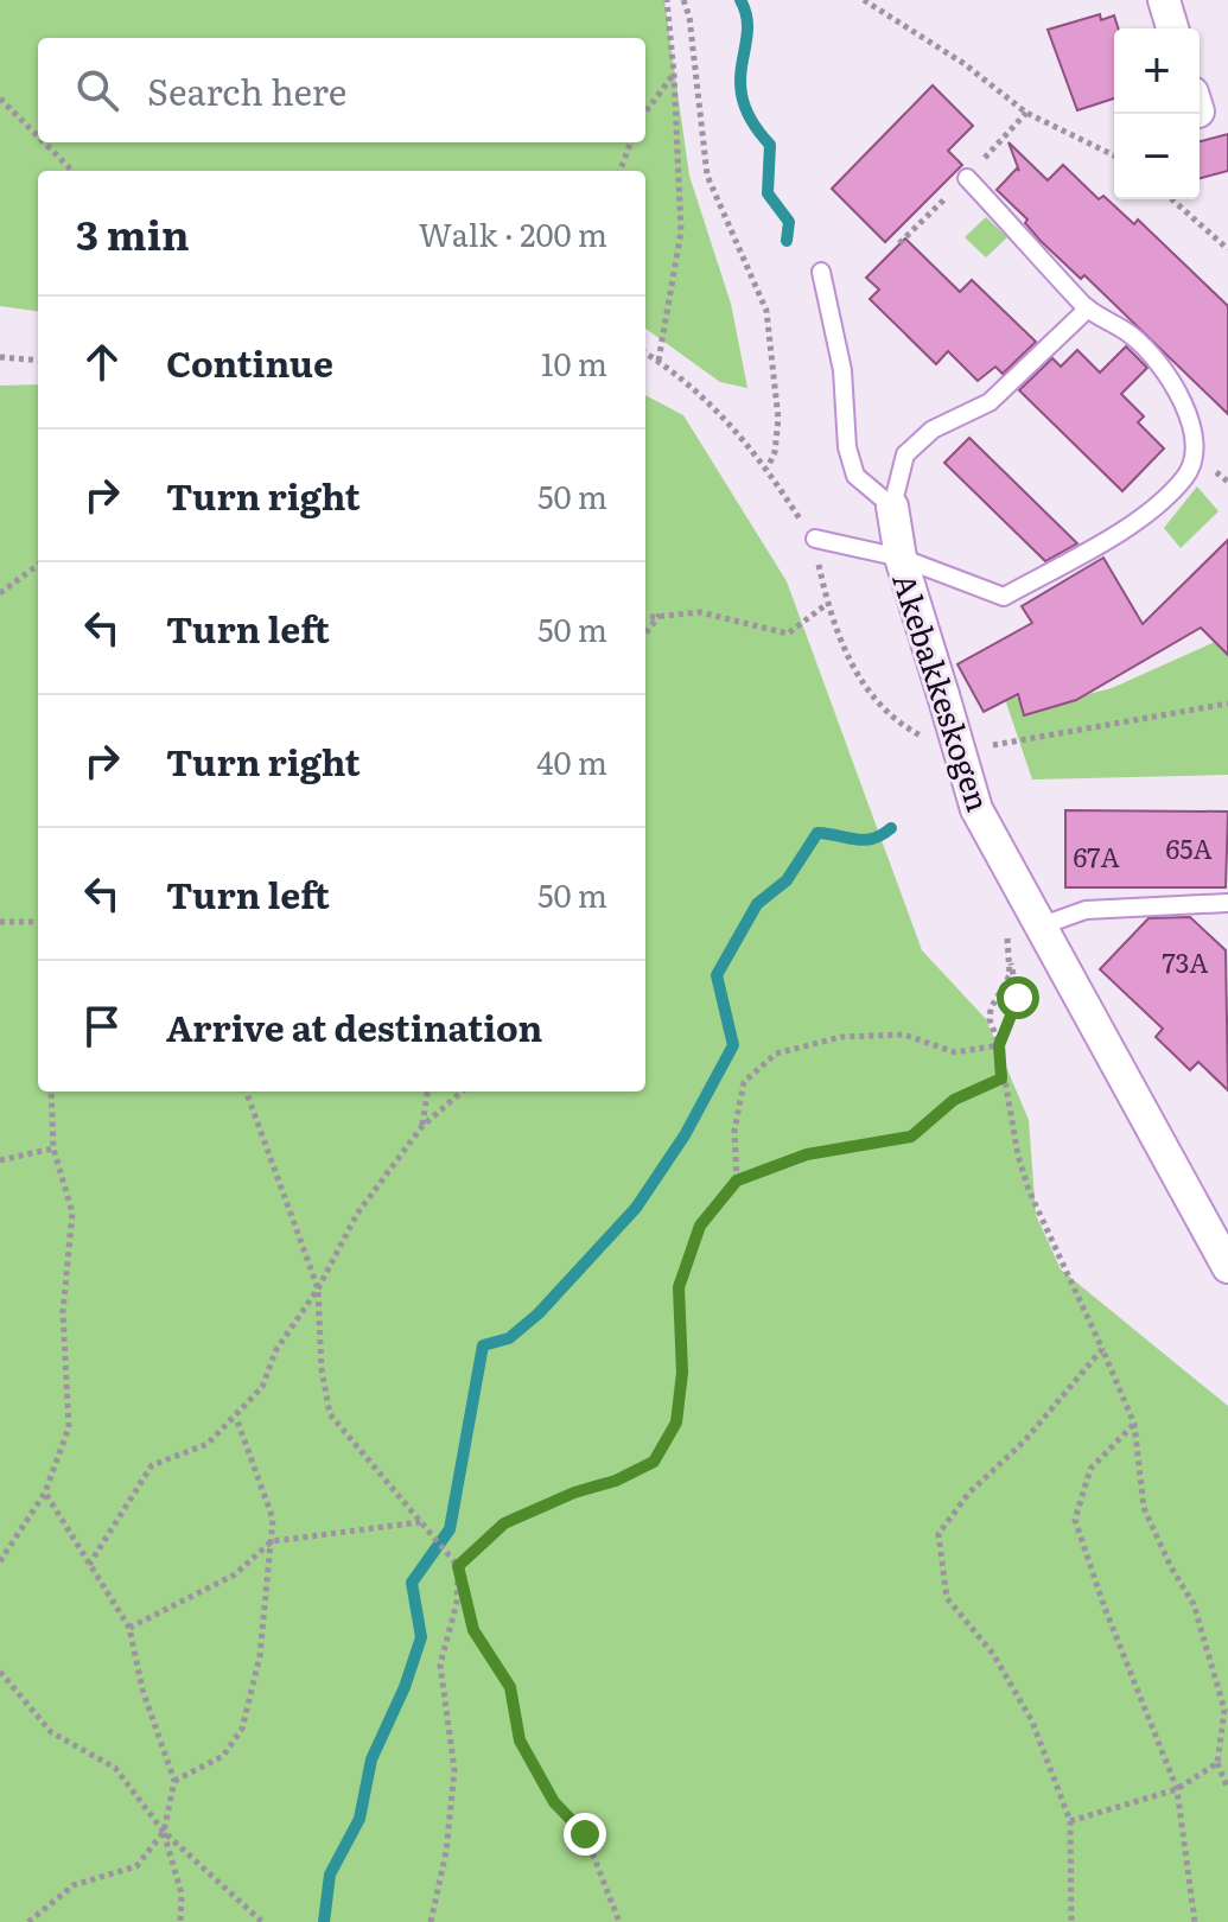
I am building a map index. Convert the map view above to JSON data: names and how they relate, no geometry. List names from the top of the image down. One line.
{"streets":{"street":["Akebakkeskogen"]},"house_numbers":["65A","67A","73A"],"page":{"map_buttons":["+","−"],"search":"Search here","heading":["3 min","Walk · 200 m"],"list":[["Continue","10 m"],["Turn right","50 m"],["Turn left","50 m"],["Turn right","40 m"],["Turn left","50 m"],"Arrive at destination"]}}
